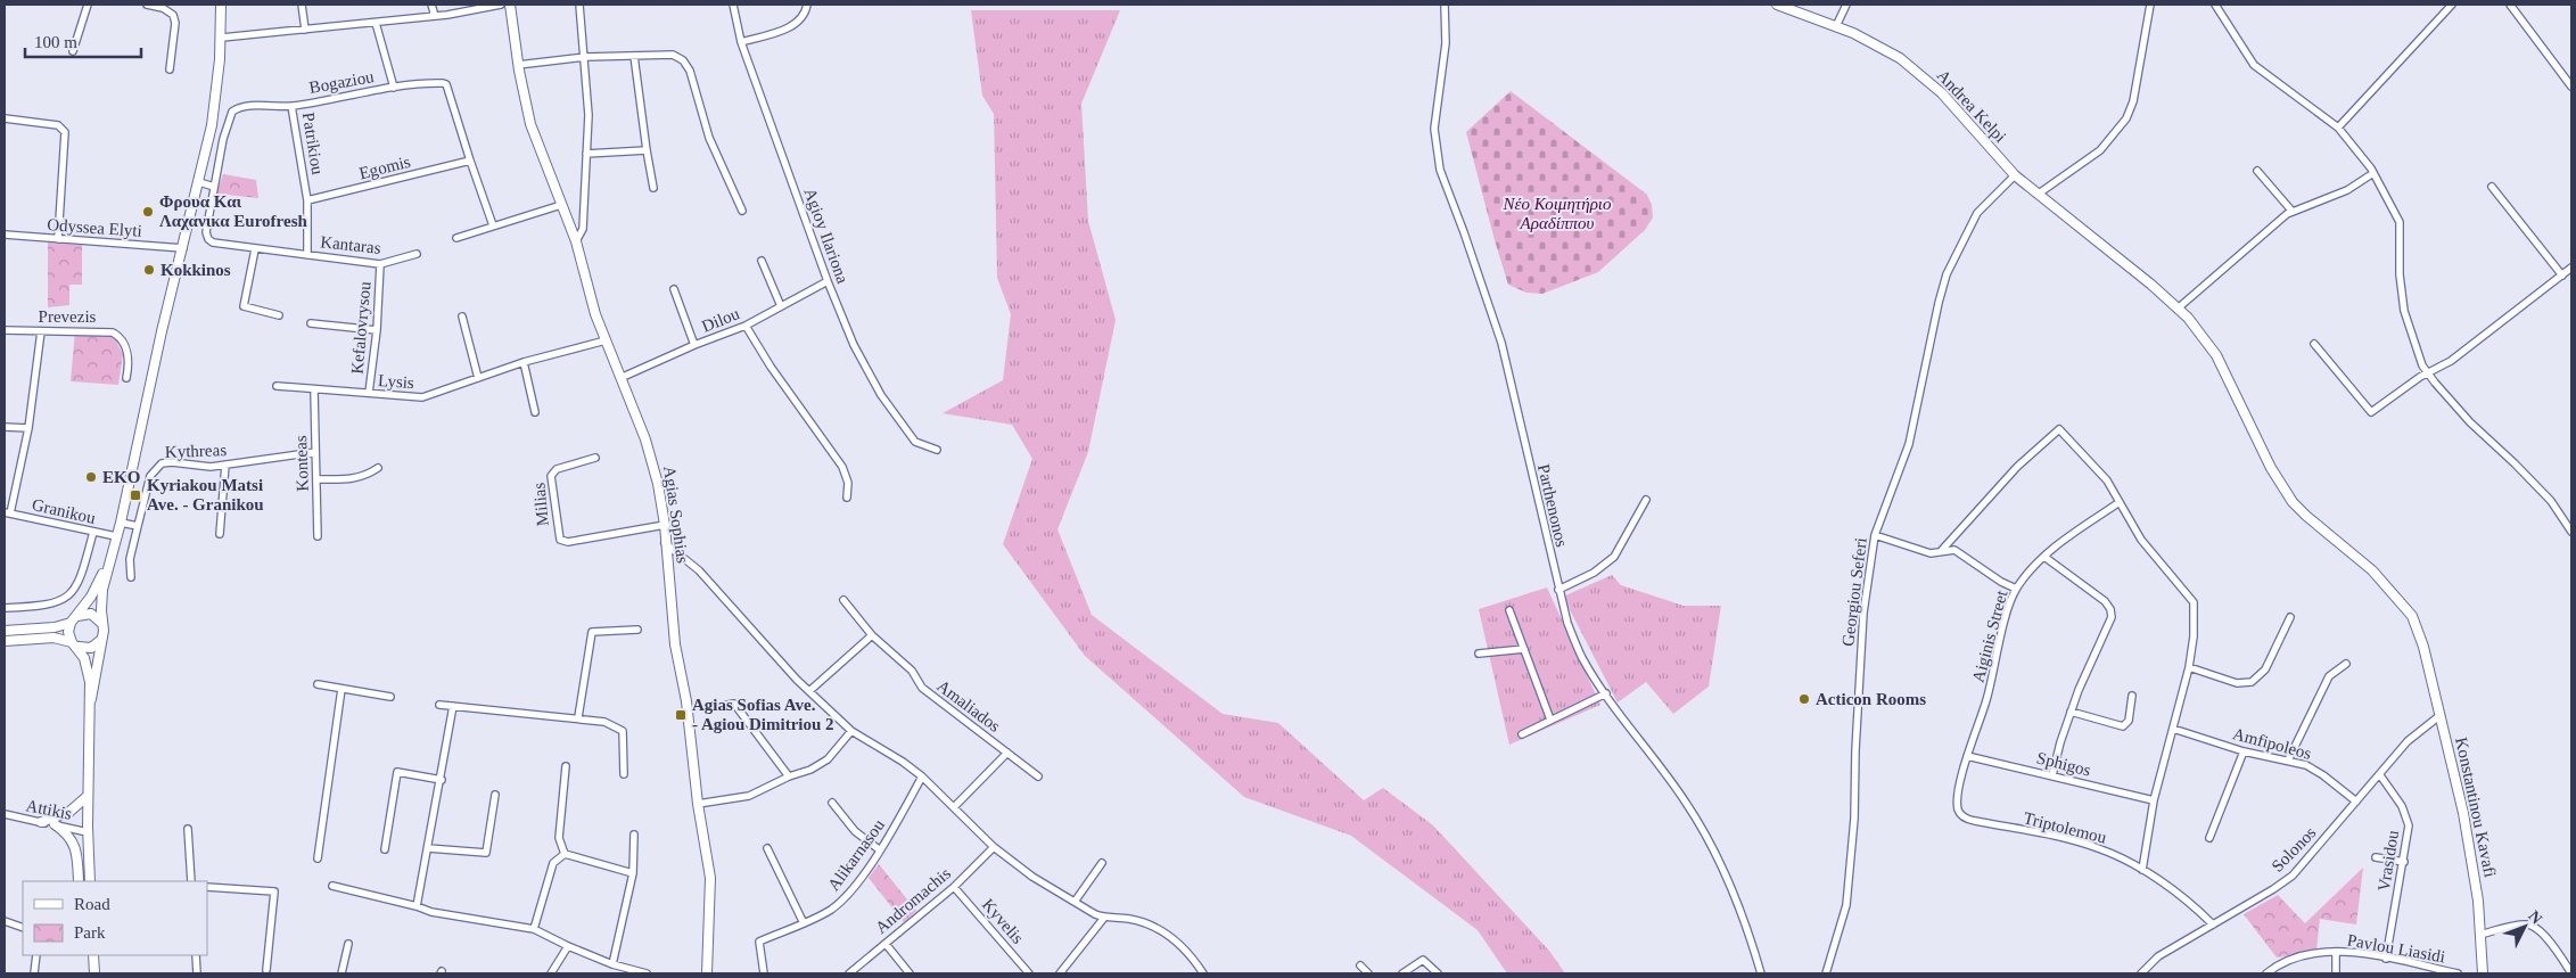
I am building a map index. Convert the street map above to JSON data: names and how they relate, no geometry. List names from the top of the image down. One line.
{"streets":{"street":["Bogaziou","Andrea Kelpi","Patrikiou","Egomis","Odyssea Elyti","Agioy Ilariona","Kantaras","Prevezis","Dilou","Kefalovrysou","Lysis","Kythreas","Konteas","Milias","Parthenonos","Granikou","Agias Sophias","Georgiou Seferi","Aiginis Street","Amaliados","Amfipoleos","Sphigos","Konstantinou Kavafi","Attikis","Triptolemou","Solonos","Alikarnasou","Vrasidou","Andromachis","Kyvelis","Pavlou Liasidi"]},"crossings":[["Bogaziou","Patrikiou"],["Bogaziou","Egomis"],["Bogaziou","Kantaras"],["Andrea Kelpi","Georgiou Seferi"],["Andrea Kelpi","Konstantinou Kavafi"],["Patrikiou","Egomis"],["Patrikiou","Kantaras"],["Agioy Ilariona","Dilou"],["Kantaras","Kefalovrysou"],["Dilou","Agias Sophias"],["Kefalovrysou","Lysis"],["Lysis","Konteas"],["Lysis","Agias Sophias"],["Kythreas","Konteas"],["Milias","Agias Sophias"],["Aiginis Street","Sphigos"],["Aiginis Street","Triptolemou"],["Amfipoleos","Solonos"],["Konstantinou Kavafi","Solonos"],["Triptolemou","Solonos"],["Solonos","Vrasidou"],["Vrasidou","Pavlou Liasidi"],["Andromachis","Kyvelis"]],"parks":["Νέο Κοιμητήριο Αραδίππου"],"places":{"other":["Φρουα Και Λαχανικα Eurofresh","Kokkinos","EKO","Acticon Rooms"],"transit":["Kyriakou Matsi Ave. - Granikou","Agias Sofias Ave. - Agiou Dimitriou 2"]},"legend":["Road","Park"],"scale_bar":"100 m","north":"top right"}
